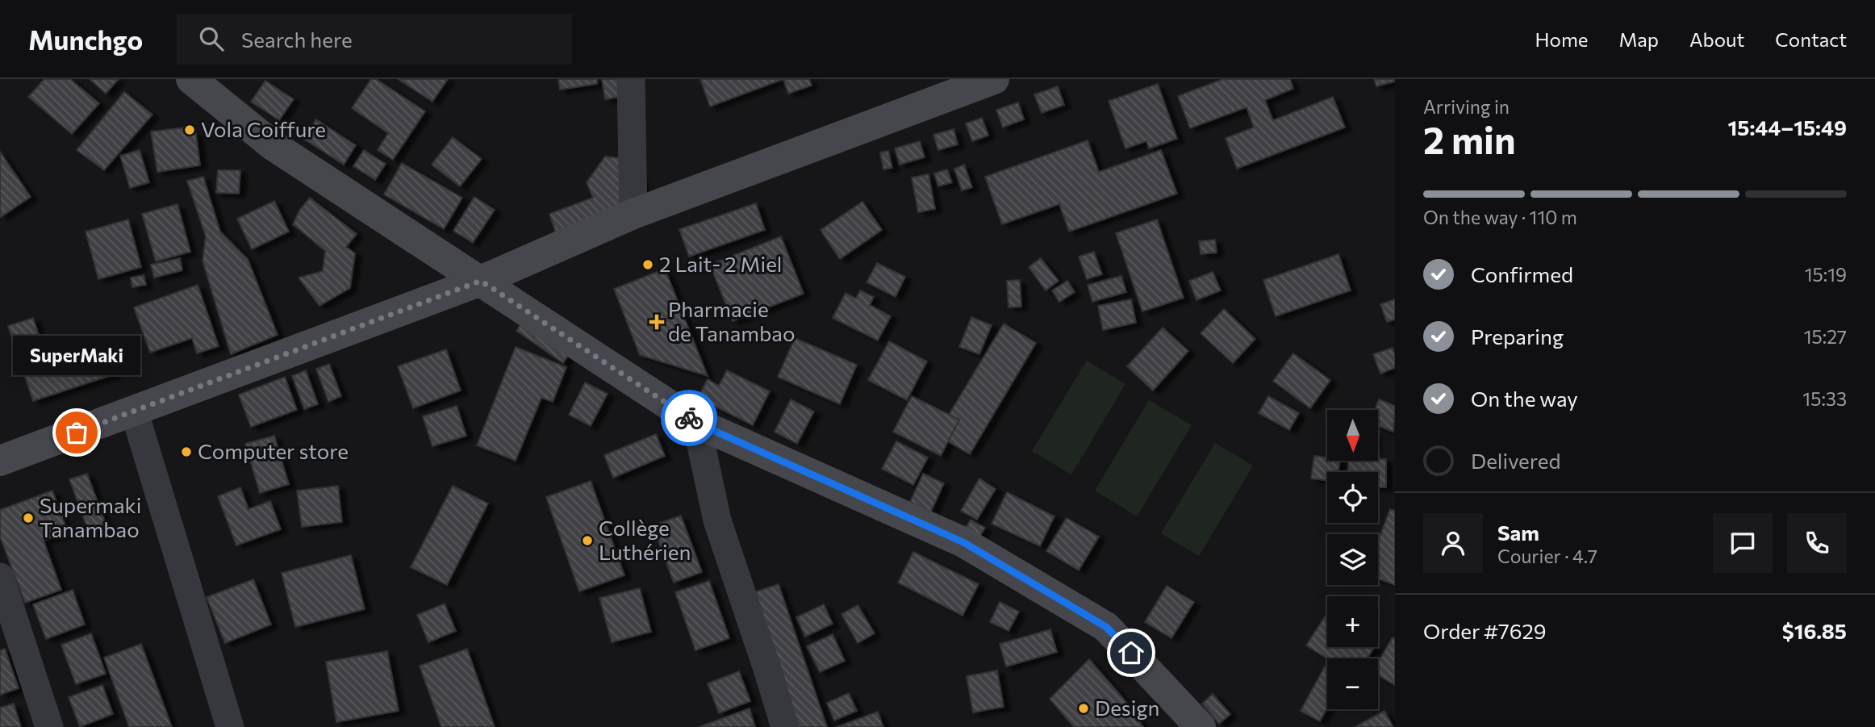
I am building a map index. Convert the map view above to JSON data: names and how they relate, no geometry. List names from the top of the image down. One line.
{"places":{"other":["Vola Coiffure","2 Lait- 2 Miel","SuperMaki","Computer store","Supermaki Tanambao","Collège Luthérien","Design"],"health":["Pharmacie de Tanambao"]},"north":"bottom","page":{"header":"Munchgo","search":"Search here","nav":["Home","Map","About","Contact"],"heading":["2 min","Arriving in","15:44–15:49"],"panel":["Sam","Courier · 4.7","Order #7629","$16.85"],"bar":"On the way · 110 m","list":[["Confirmed","15:19"],["Preparing","15:27"],["On the way","15:33"],"Delivered"],"bubble":"SuperMaki","map_buttons":["+","−"]}}
